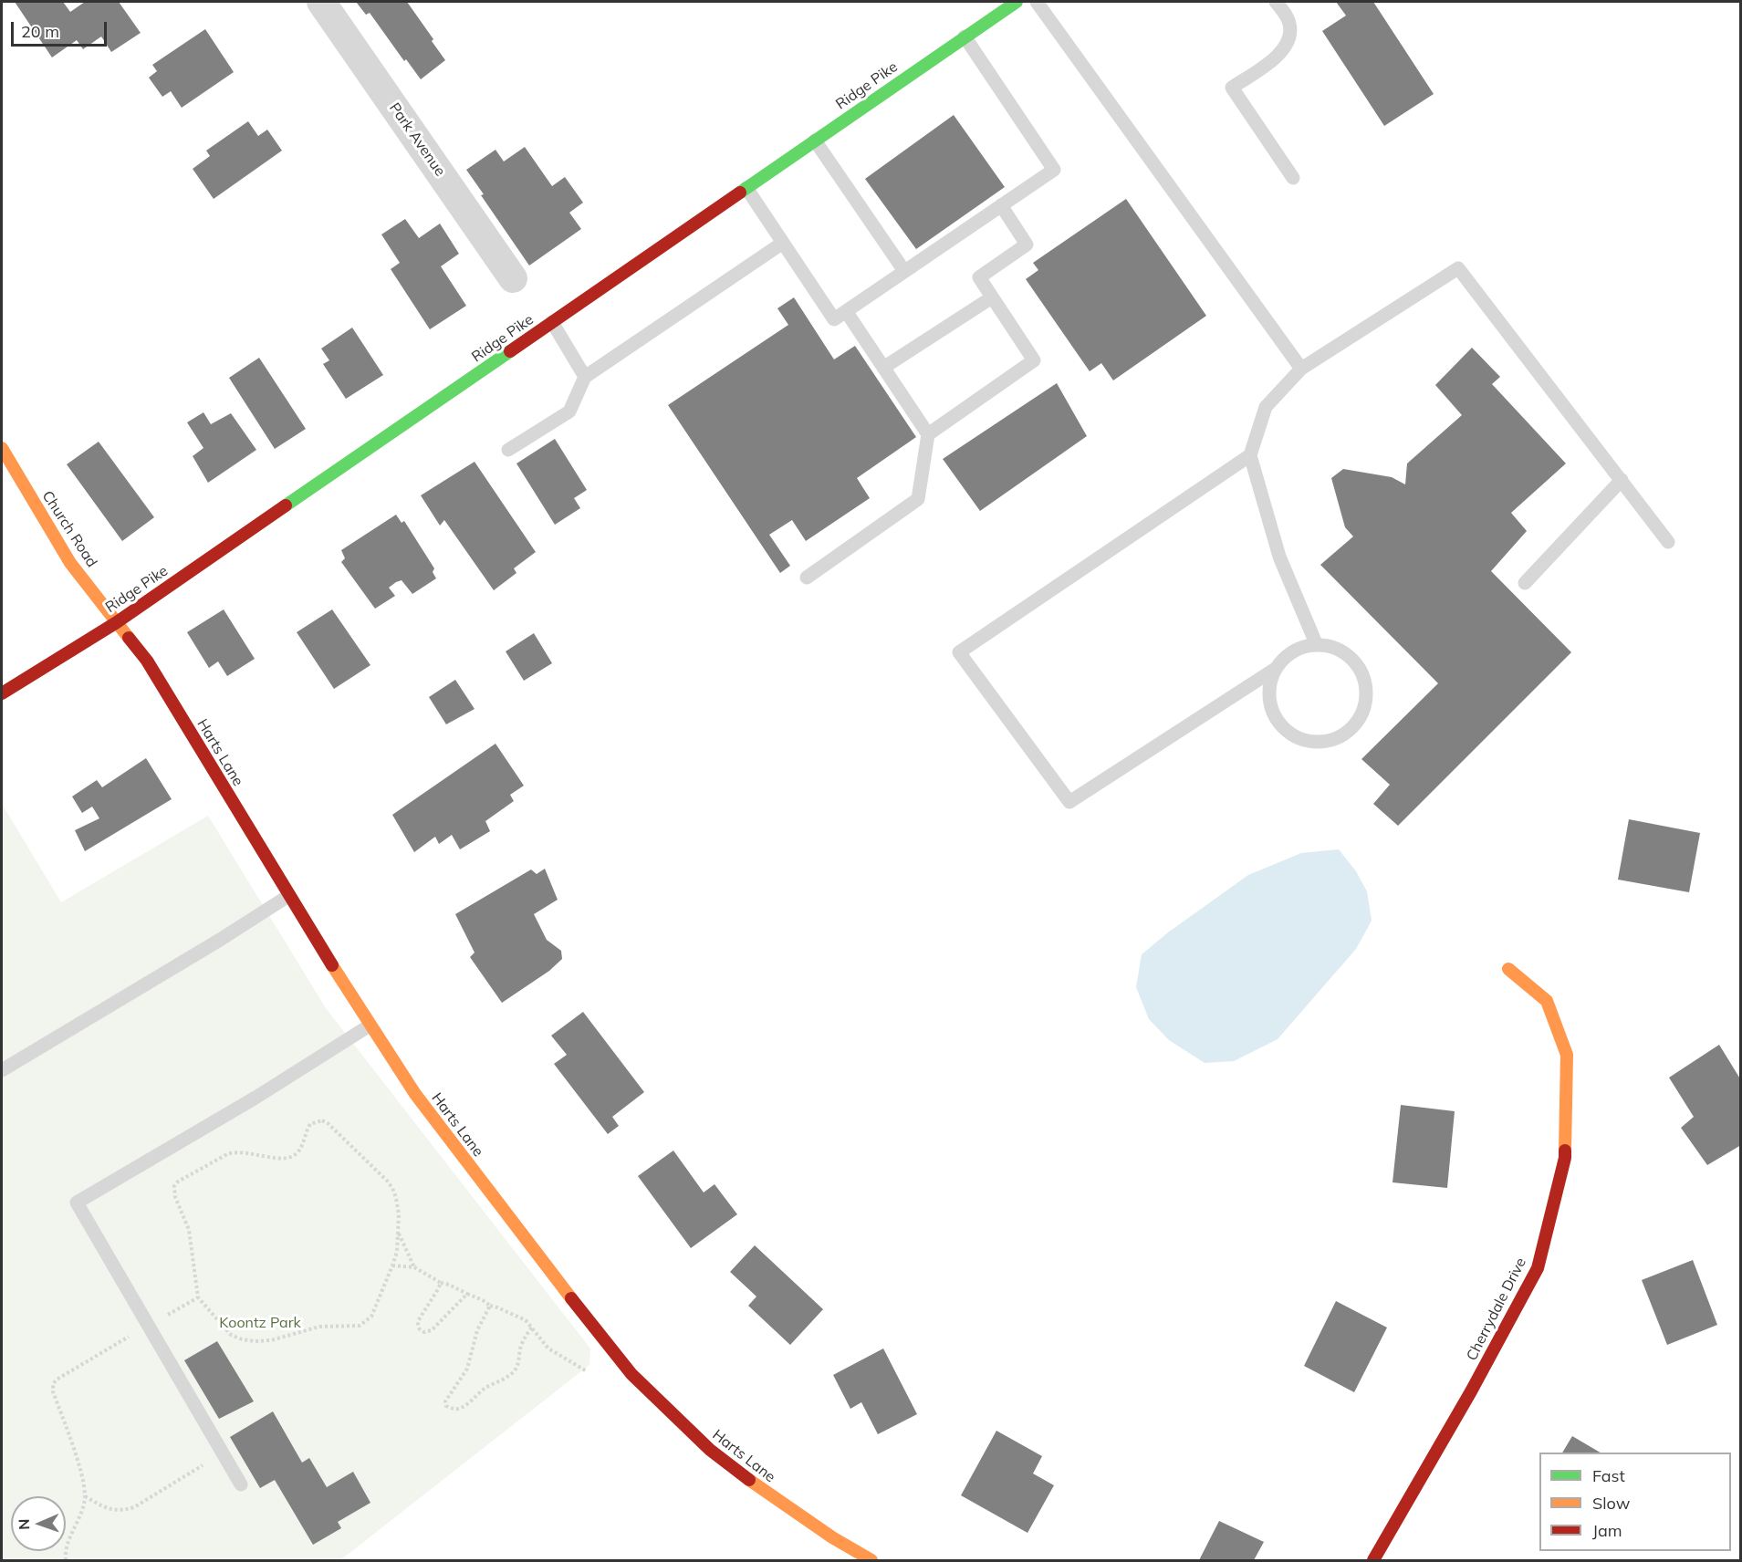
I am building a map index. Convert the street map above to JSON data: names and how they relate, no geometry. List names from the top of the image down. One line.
{"streets":{"street":["Ridge Pike","Park Avenue","Church Road","Harts Lane","Cherrydale Drive"]},"crossings":[["Ridge Pike","Church Road"],["Ridge Pike","Harts Lane"],["Church Road","Harts Lane"]],"parks":["Koontz Park"],"legend":["Fast","Slow","Jam"],"scale_bar":"20 m","north":"left"}
